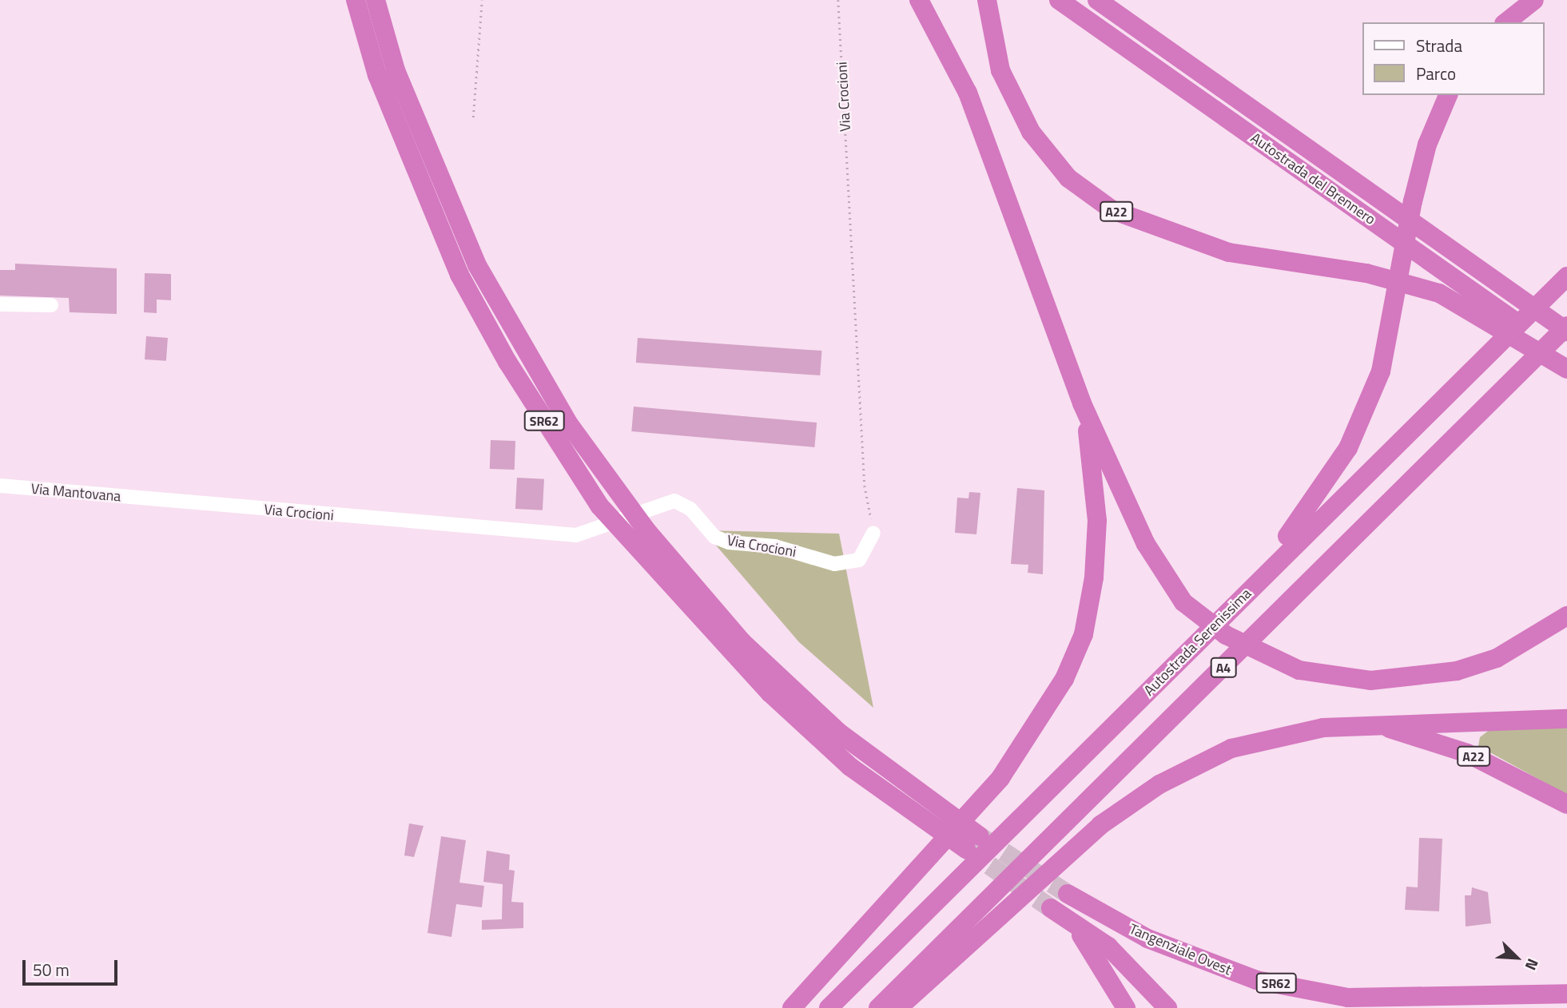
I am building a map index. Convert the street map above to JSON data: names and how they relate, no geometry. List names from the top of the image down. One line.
{"streets":{"highway":["Autostrada del Brennero","A22","SR62","Autostrada Serenissima","A4","Tangenziale Ovest"],"street":["Via Crocioni","Via Mantovana"]},"crossings":[["Via Crocioni","Via Mantovana"],["Autostrada del Brennero","A22"]],"legend":["Strada","Parco"],"scale_bar":"50 m","north":"bottom right"}
